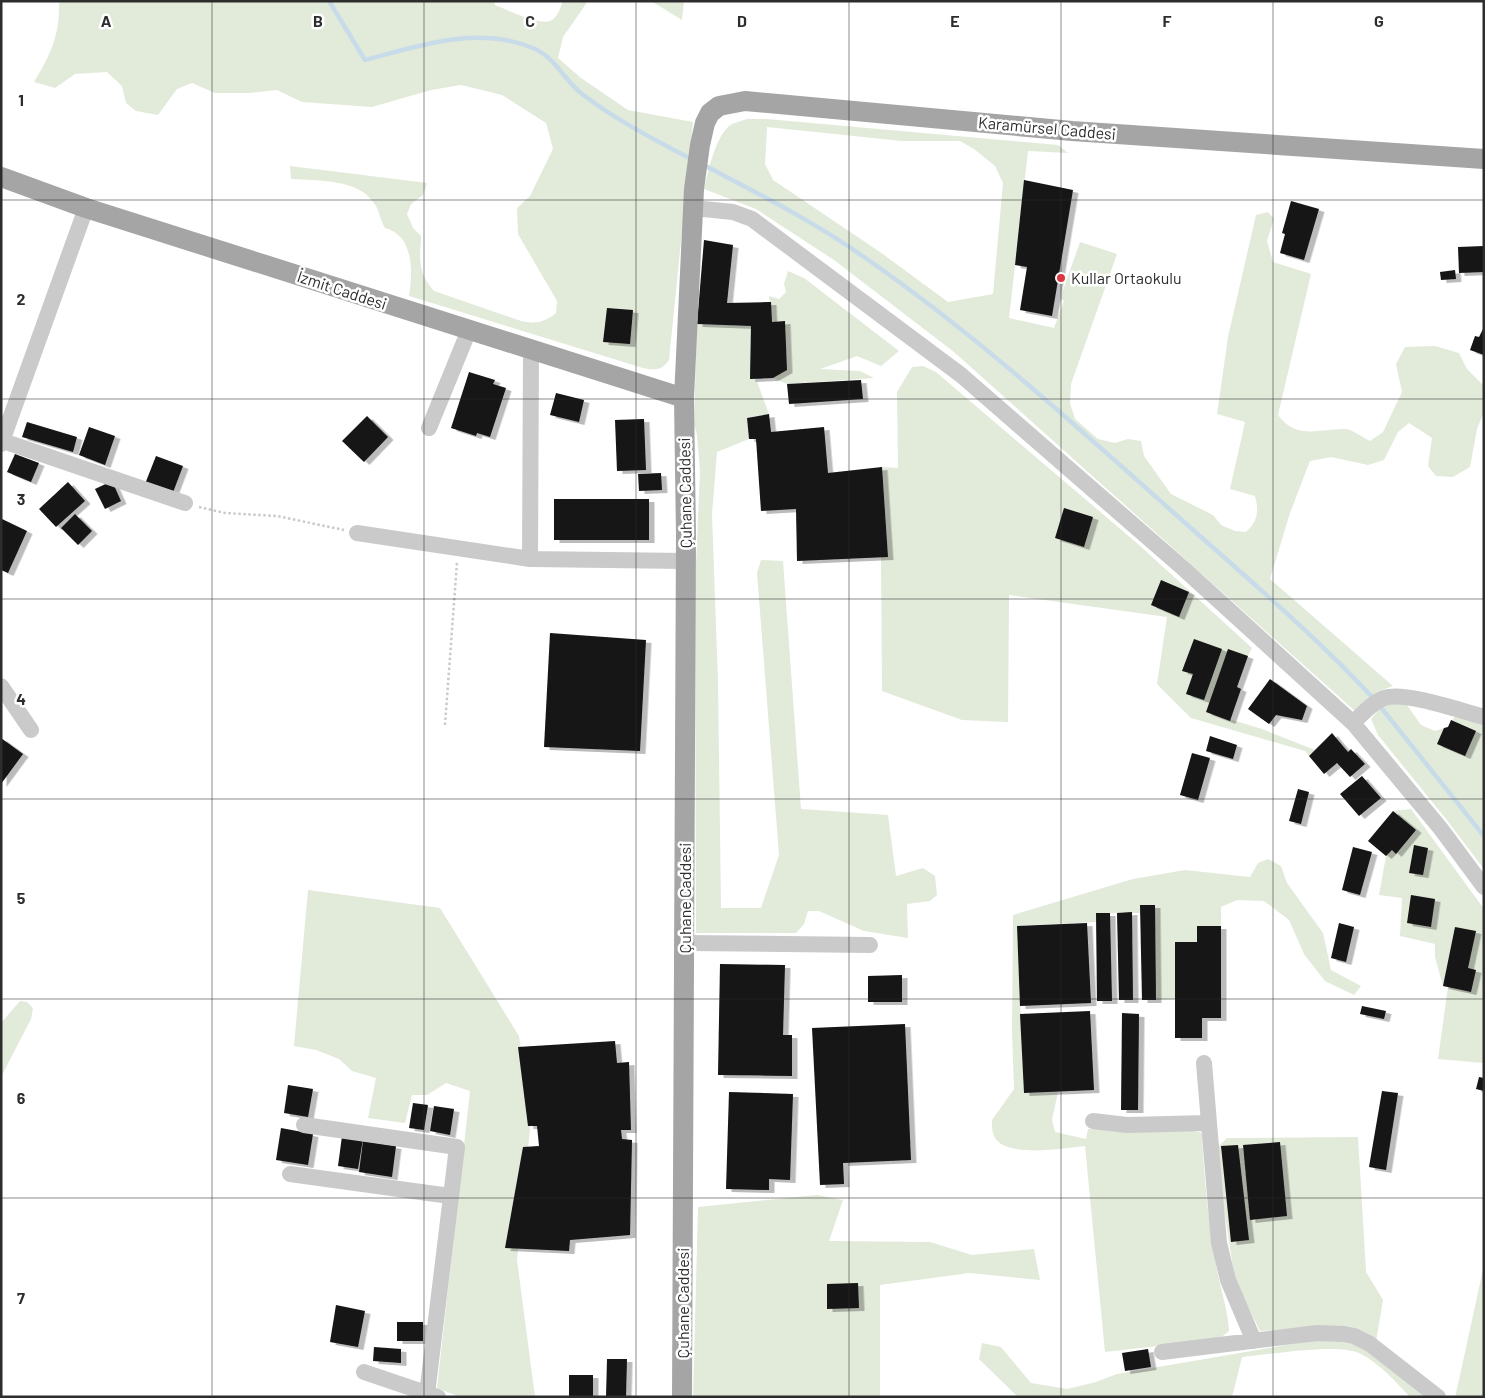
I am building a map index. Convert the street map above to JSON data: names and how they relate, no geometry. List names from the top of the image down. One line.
{"streets":{"main road":["Karamürsel Caddesi","İzmit Caddesi","Çuhane Caddesi"]},"crossings":[["Karamürsel Caddesi","Çuhane Caddesi"],["İzmit Caddesi","Çuhane Caddesi"]],"places":["Kullar Ortaokulu"],"grid":{"columns":["A","B","C","D","E","F","G"],"rows":["1","2","3","4","5","6","7"]}}
